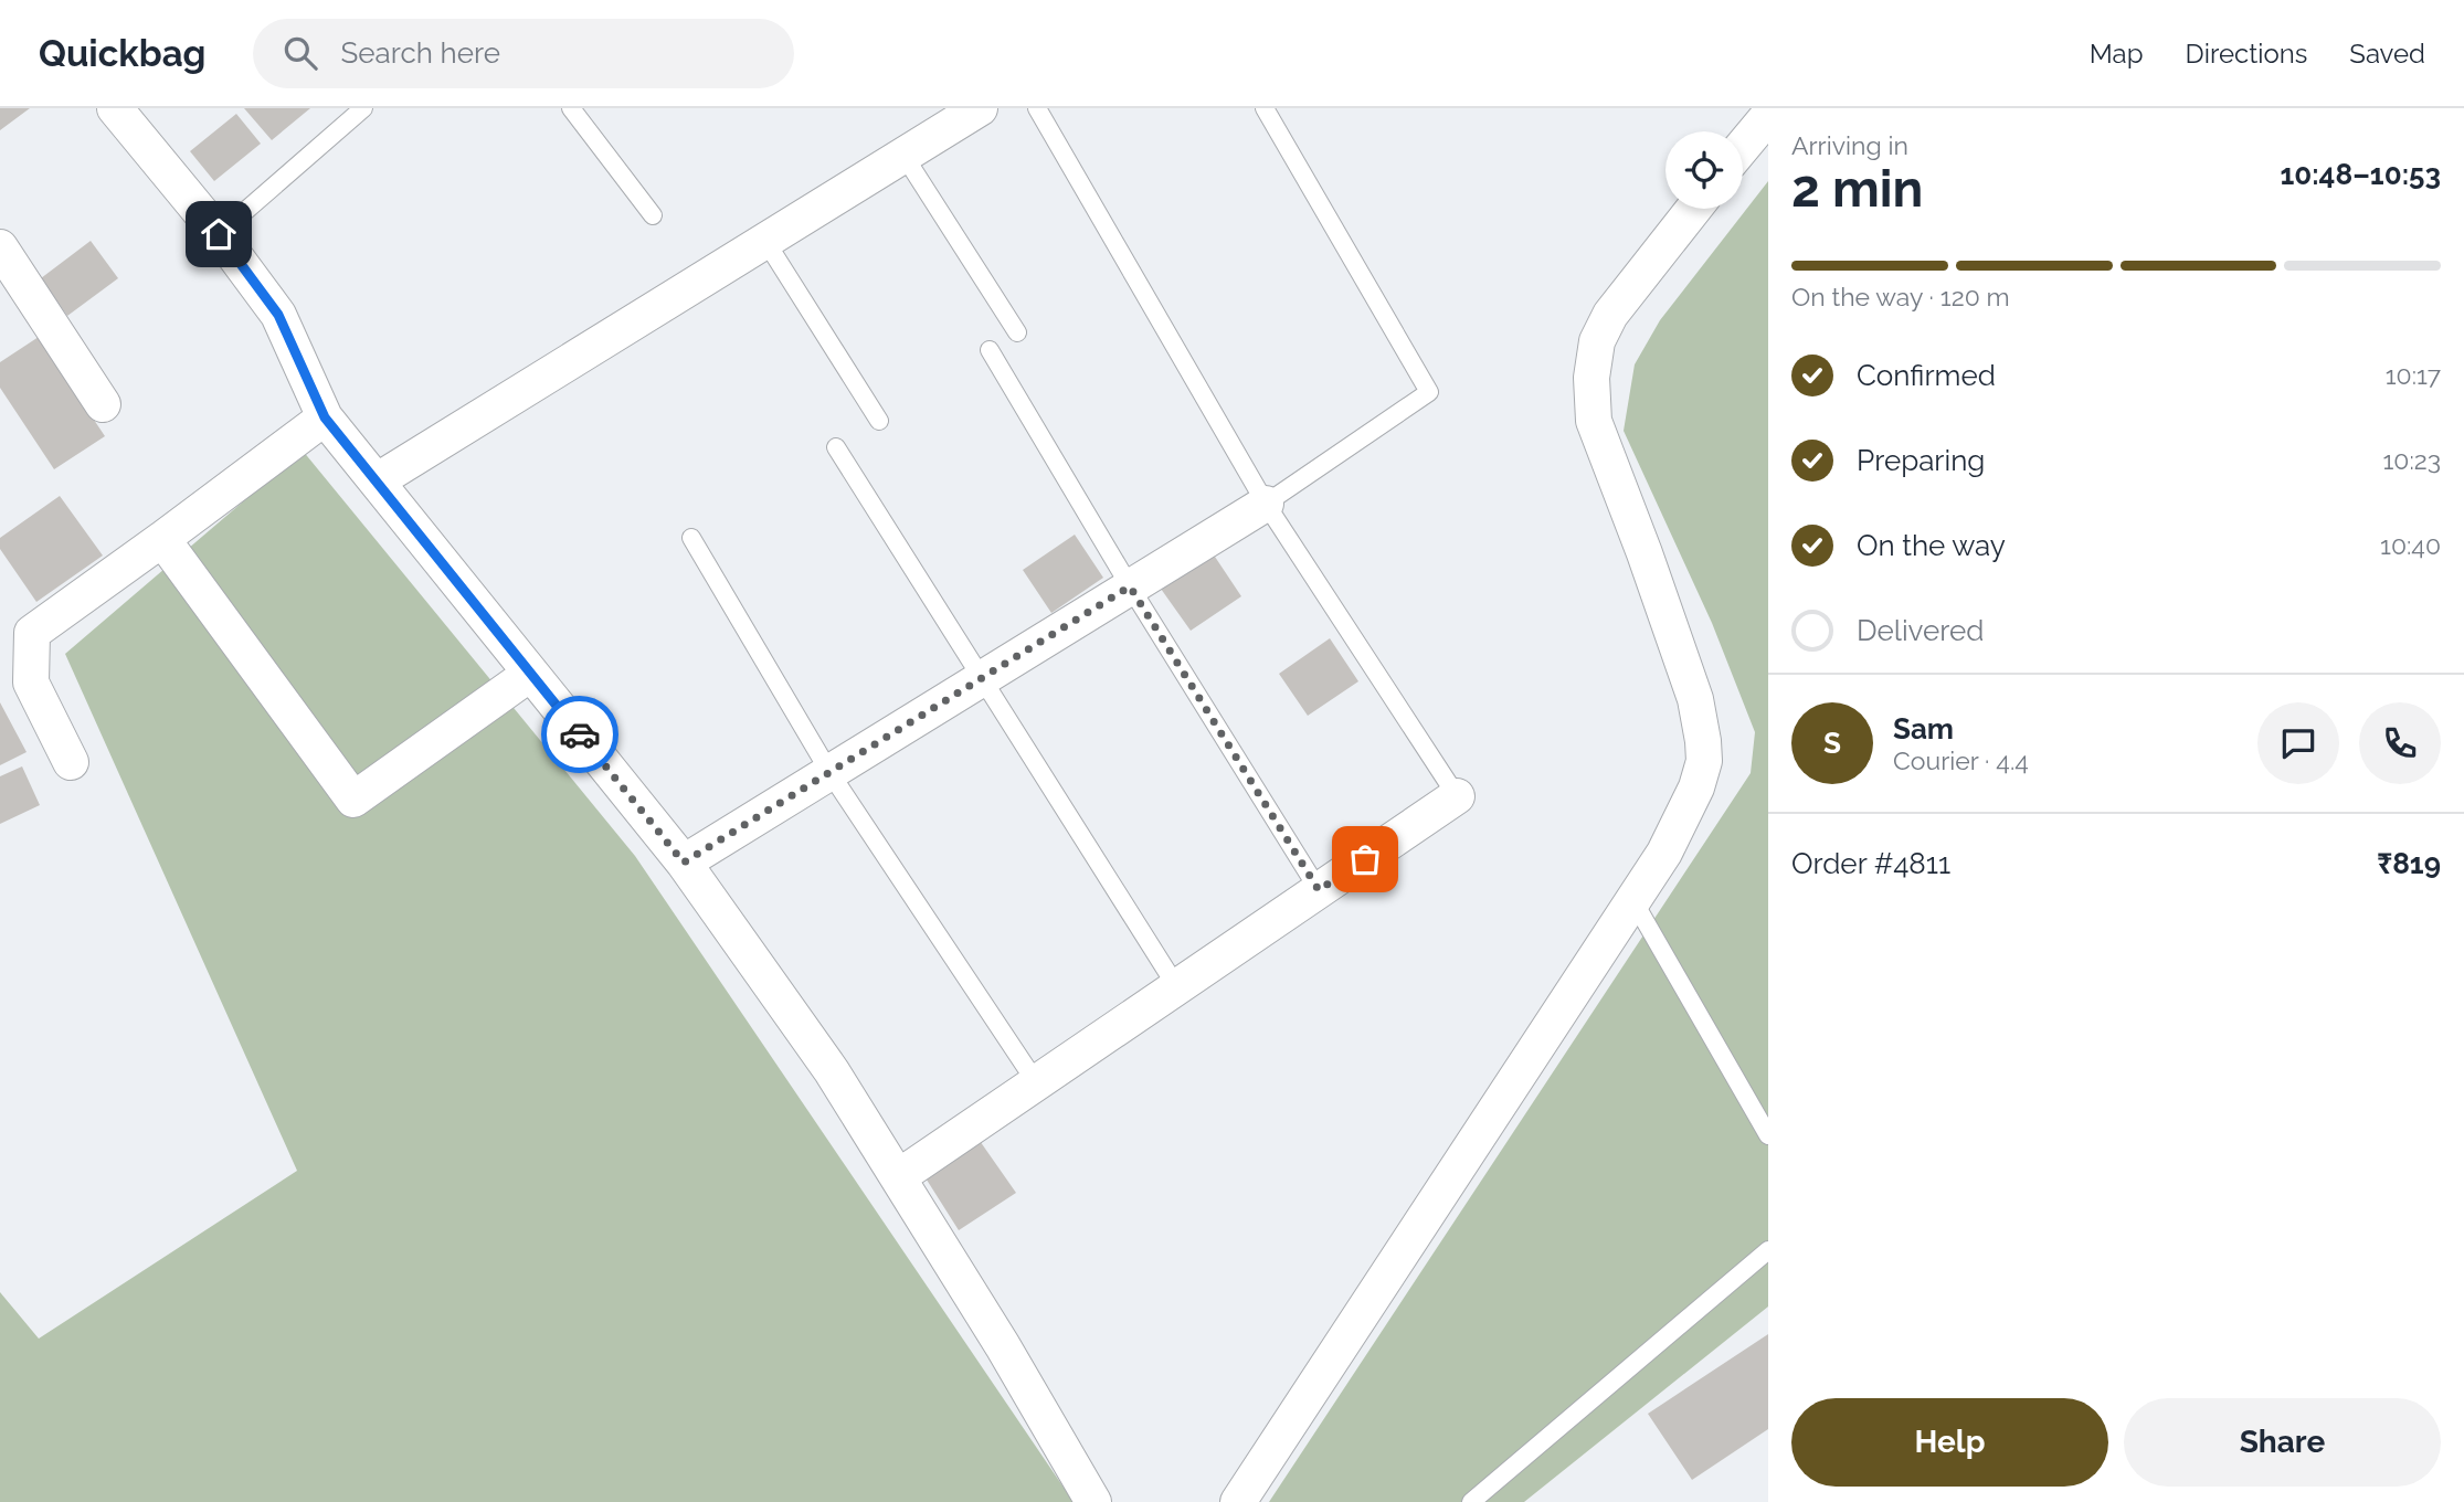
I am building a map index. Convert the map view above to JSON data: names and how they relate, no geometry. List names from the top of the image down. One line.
{"page":{"header":"Quickbag","search":"Search here","nav":["Map","Directions","Saved"],"heading":["2 min","Arriving in","10:48–10:53"],"panel":["Sam","Courier · 4.4","Order #4811","₹819"],"bar":"On the way · 120 m","list":[["Confirmed","10:17"],["Preparing","10:23"],["On the way","10:40"],"Delivered"],"round":"S","buttons":["Help","Share"]}}
